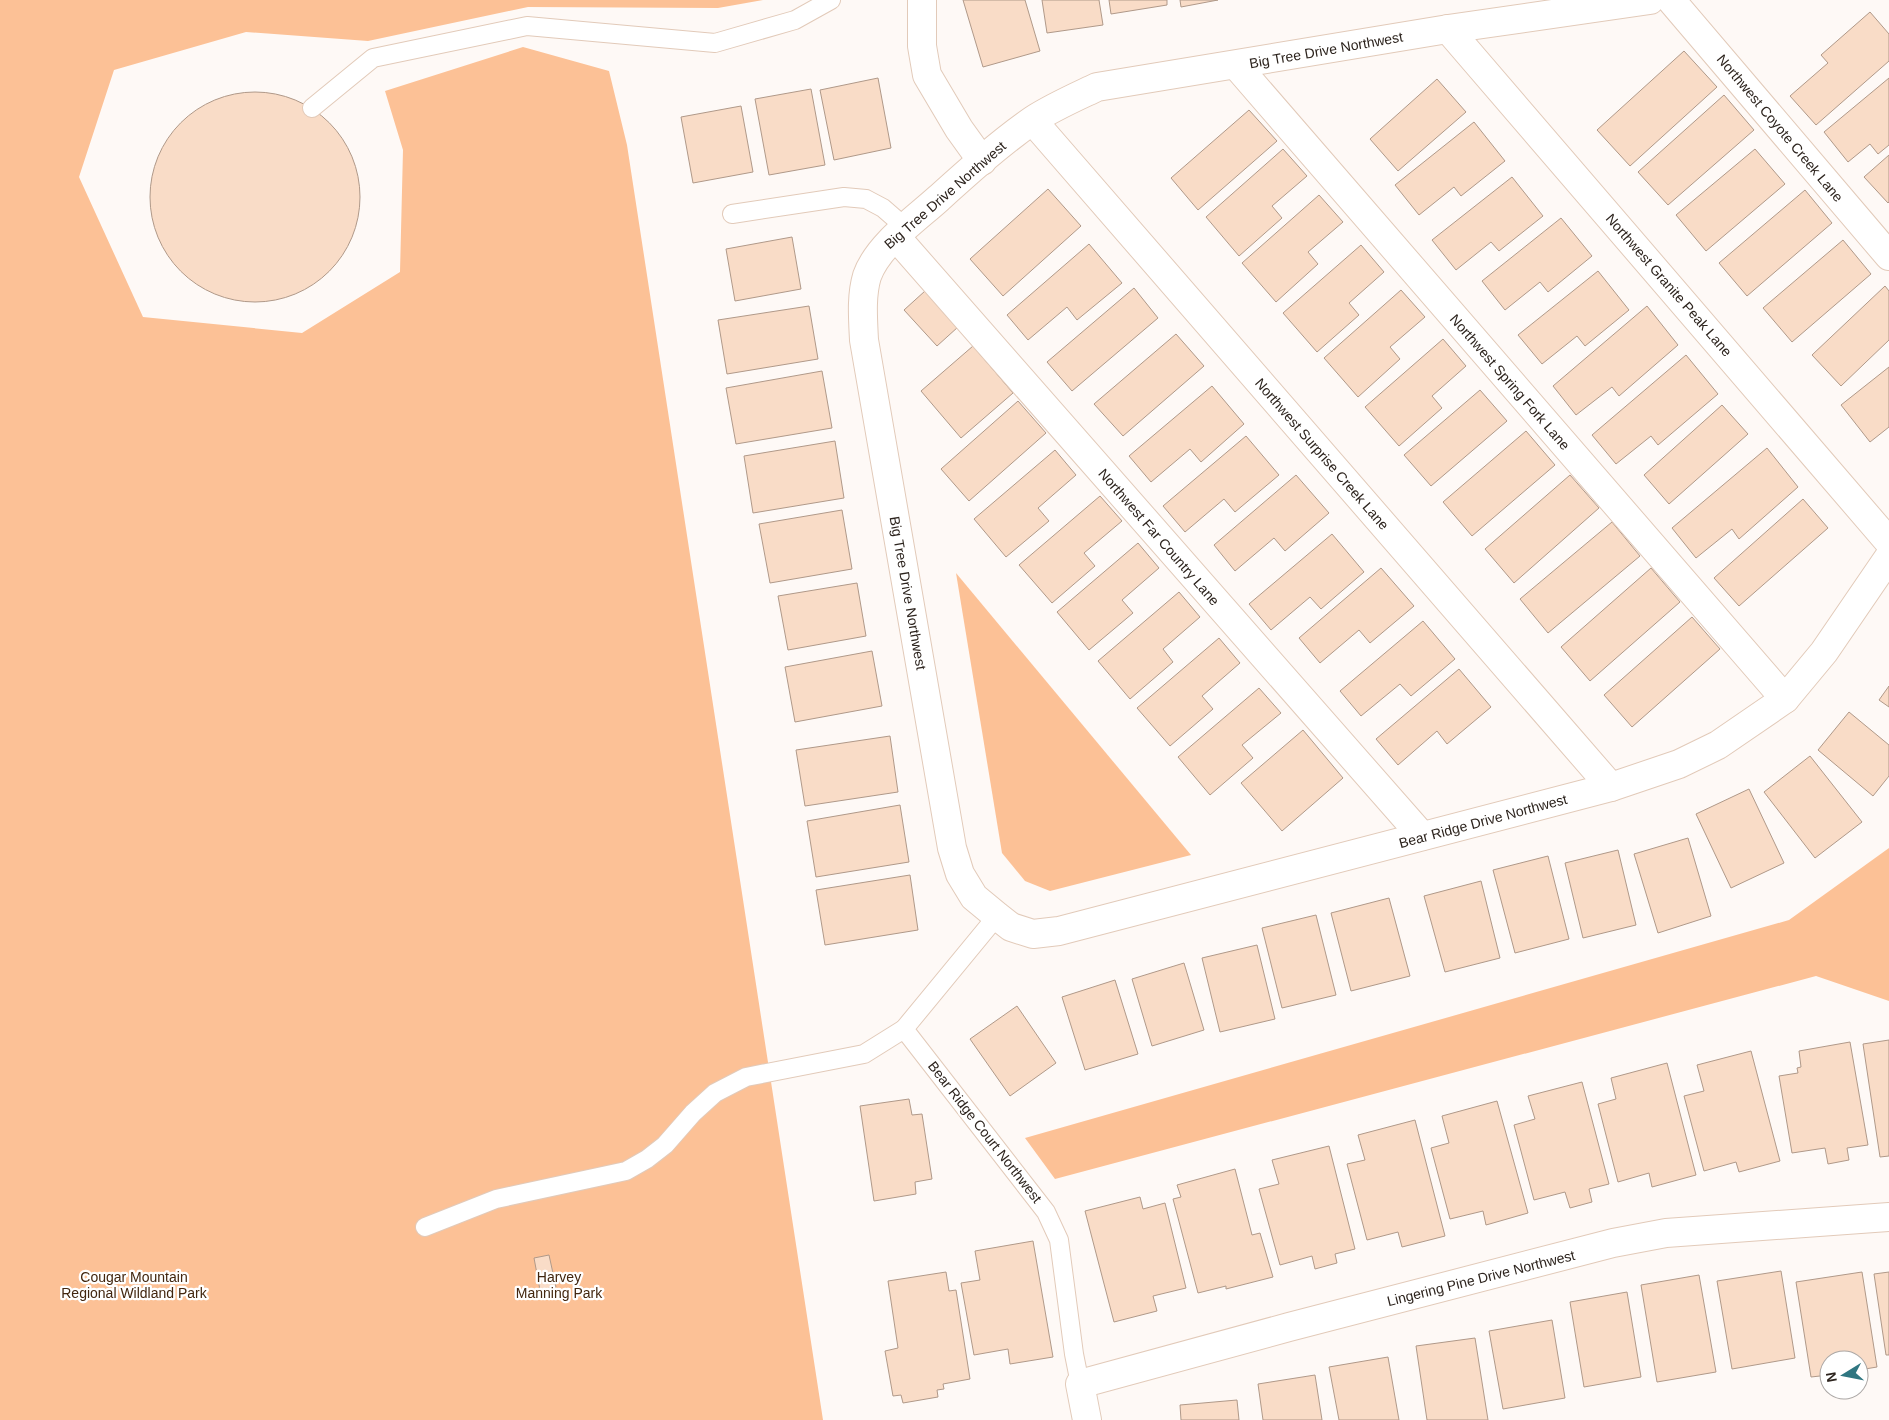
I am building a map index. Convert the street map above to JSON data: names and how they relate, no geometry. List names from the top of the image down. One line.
{"streets":{"street":["Big Tree Drive Northwest","Northwest Coyote Creek Lane","Northwest Granite Peak Lane","Northwest Spring Fork Lane","Northwest Surprise Creek Lane","Northwest Far Country Lane","Bear Ridge Drive Northwest","Lingering Pine Drive Northwest"],"lane":["Bear Ridge Court Northwest"]},"crossings":[["Big Tree Drive Northwest","Northwest Granite Peak Lane"],["Big Tree Drive Northwest","Northwest Spring Fork Lane"],["Big Tree Drive Northwest","Northwest Surprise Creek Lane"],["Big Tree Drive Northwest","Northwest Far Country Lane"],["Big Tree Drive Northwest","Bear Ridge Drive Northwest"],["Northwest Spring Fork Lane","Bear Ridge Drive Northwest"],["Northwest Surprise Creek Lane","Bear Ridge Drive Northwest"],["Northwest Far Country Lane","Bear Ridge Drive Northwest"],["Bear Ridge Court Northwest","Lingering Pine Drive Northwest"]],"parks":["Cougar Mountain Regional Wildland Park","Harvey Manning Park"],"north":"left"}
